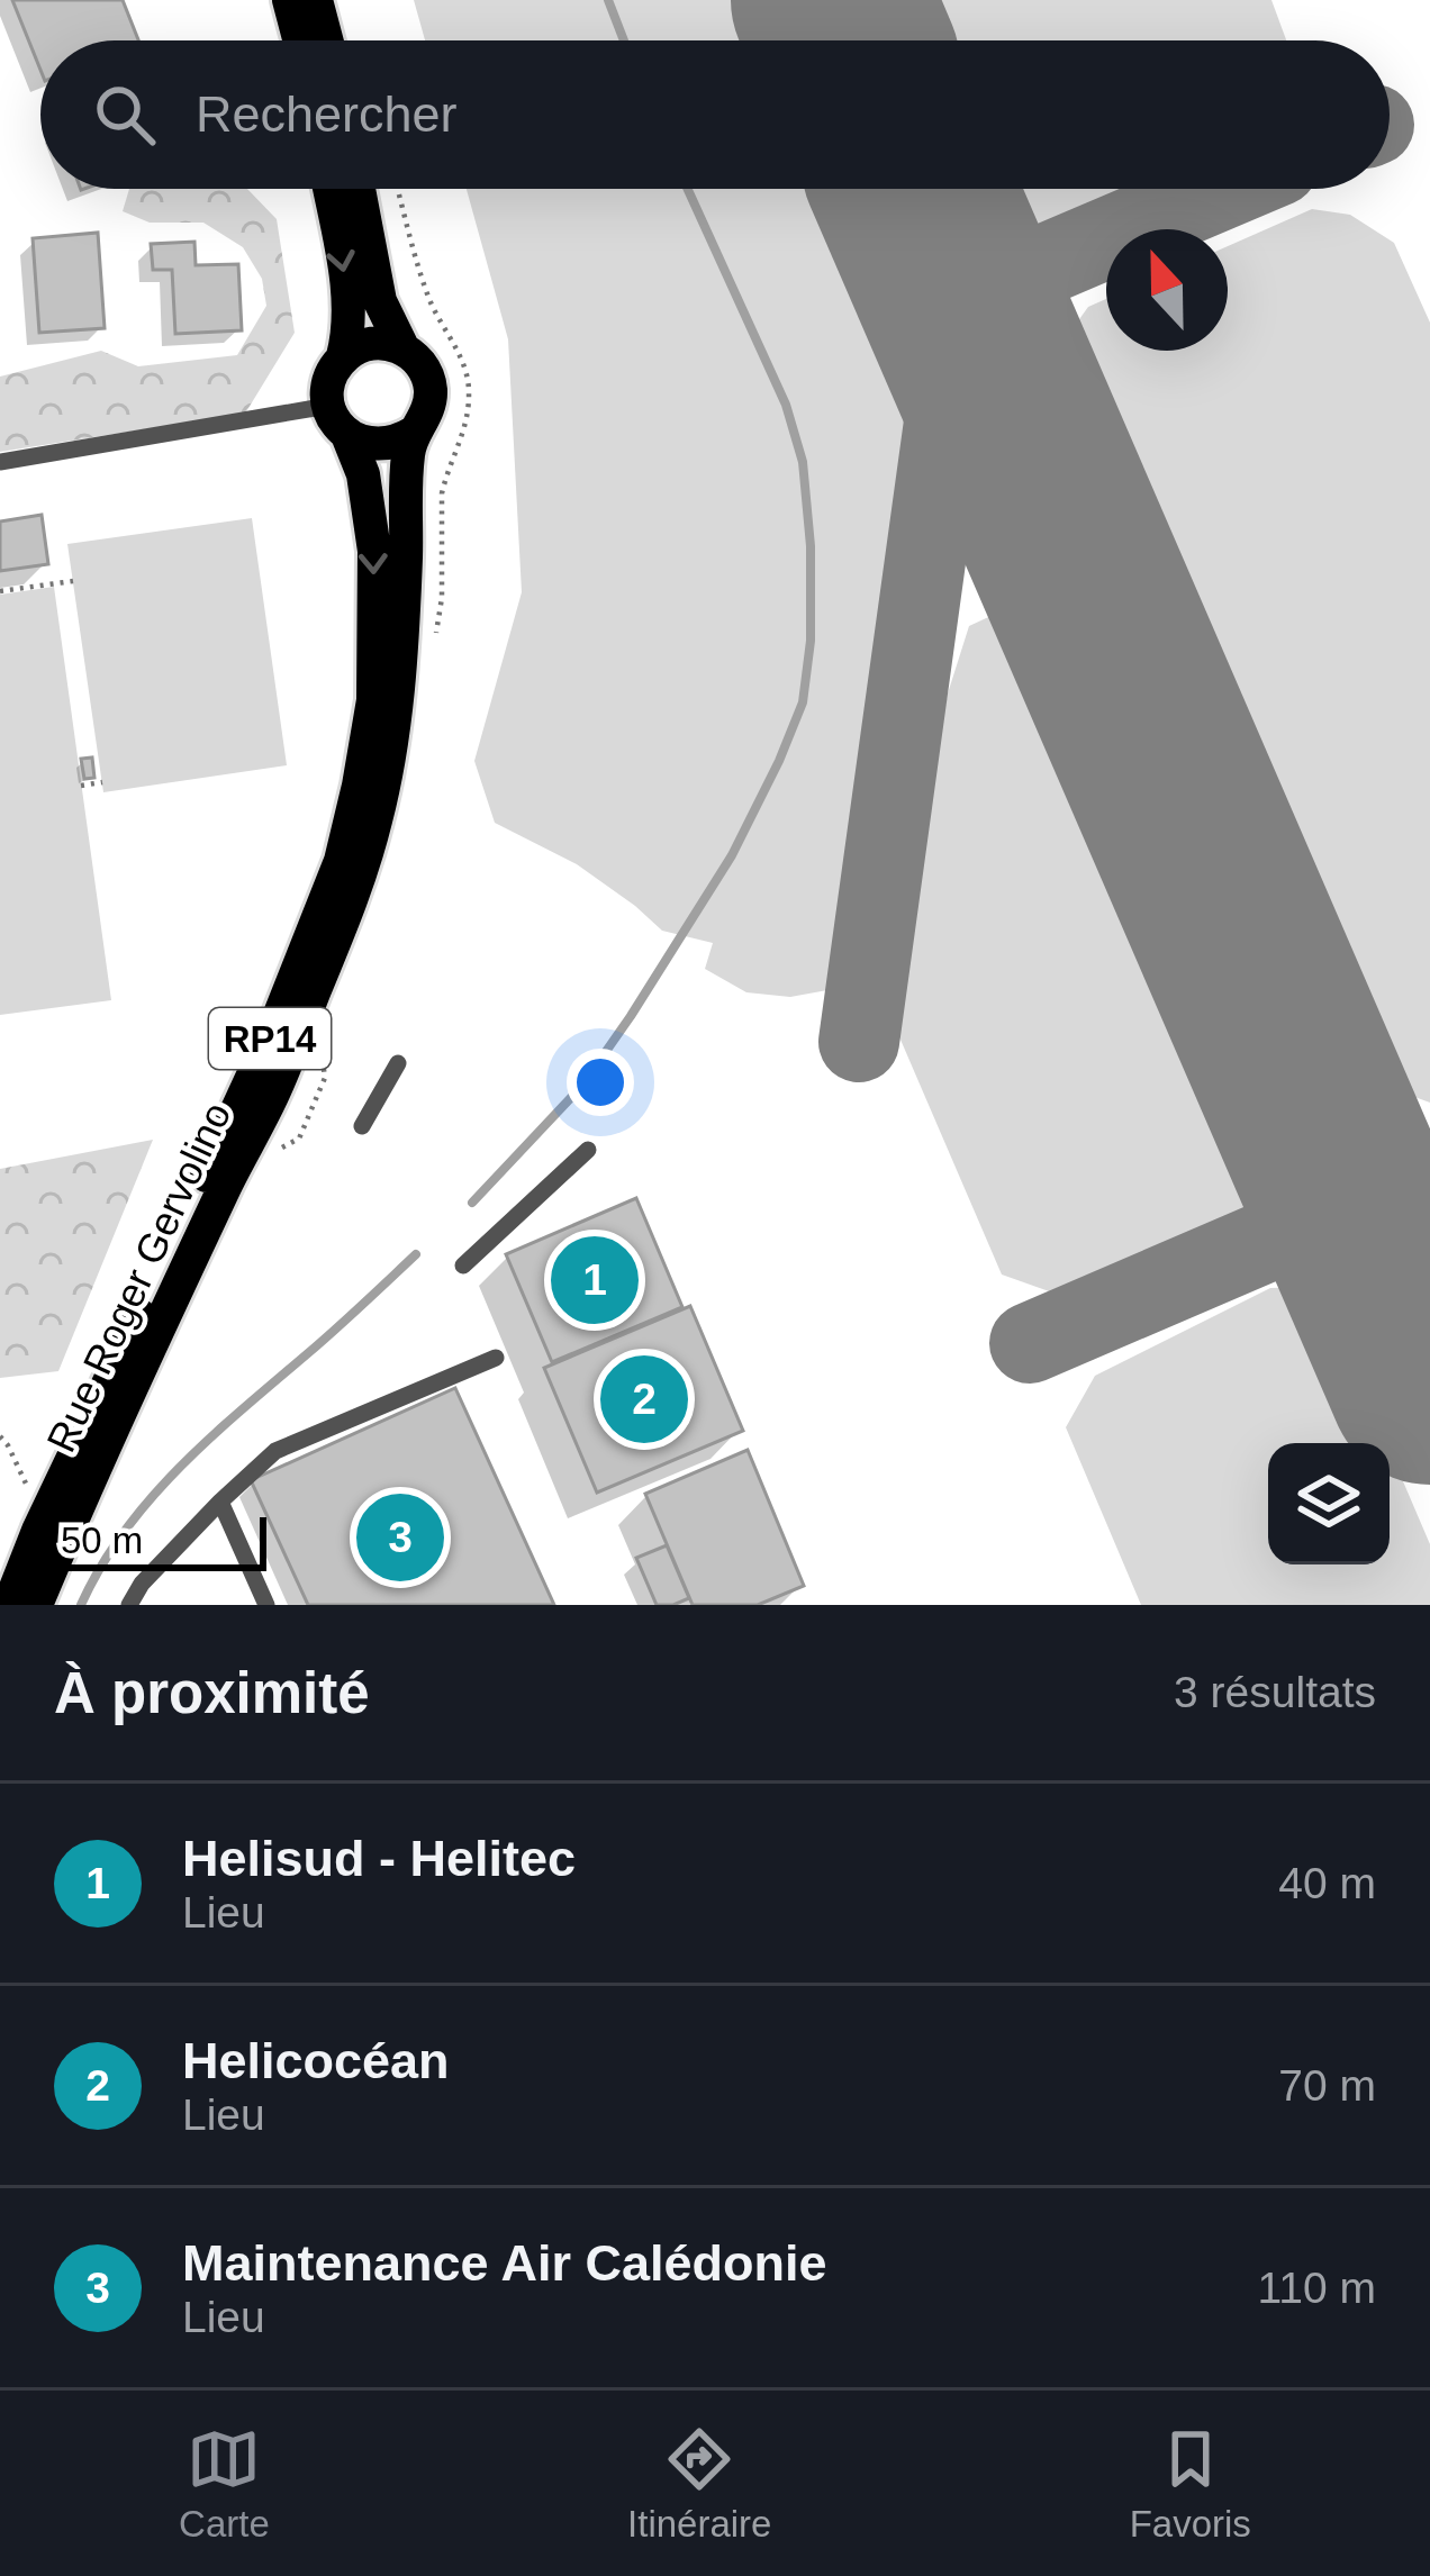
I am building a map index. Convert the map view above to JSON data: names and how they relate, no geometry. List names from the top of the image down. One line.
{"streets":{"main road":["RP14","Rue Roger Gervolino"]},"scale_bar":"50 m","north":"top","page":{"search":"Rechercher","pins":["1","2","3"],"scale":"50 m","heading":["À proximité","3 résultats"],"list":[{"mark":"1","name":"Helisud - Helitec","note":"Lieu","value":"40 m"},{"mark":"2","name":"Helicocéan","note":"Lieu","value":"70 m"},{"mark":"3","name":"Maintenance Air Calédonie","note":"Lieu","value":"110 m"}],"nav":["Carte","Itinéraire","Favoris"]}}
